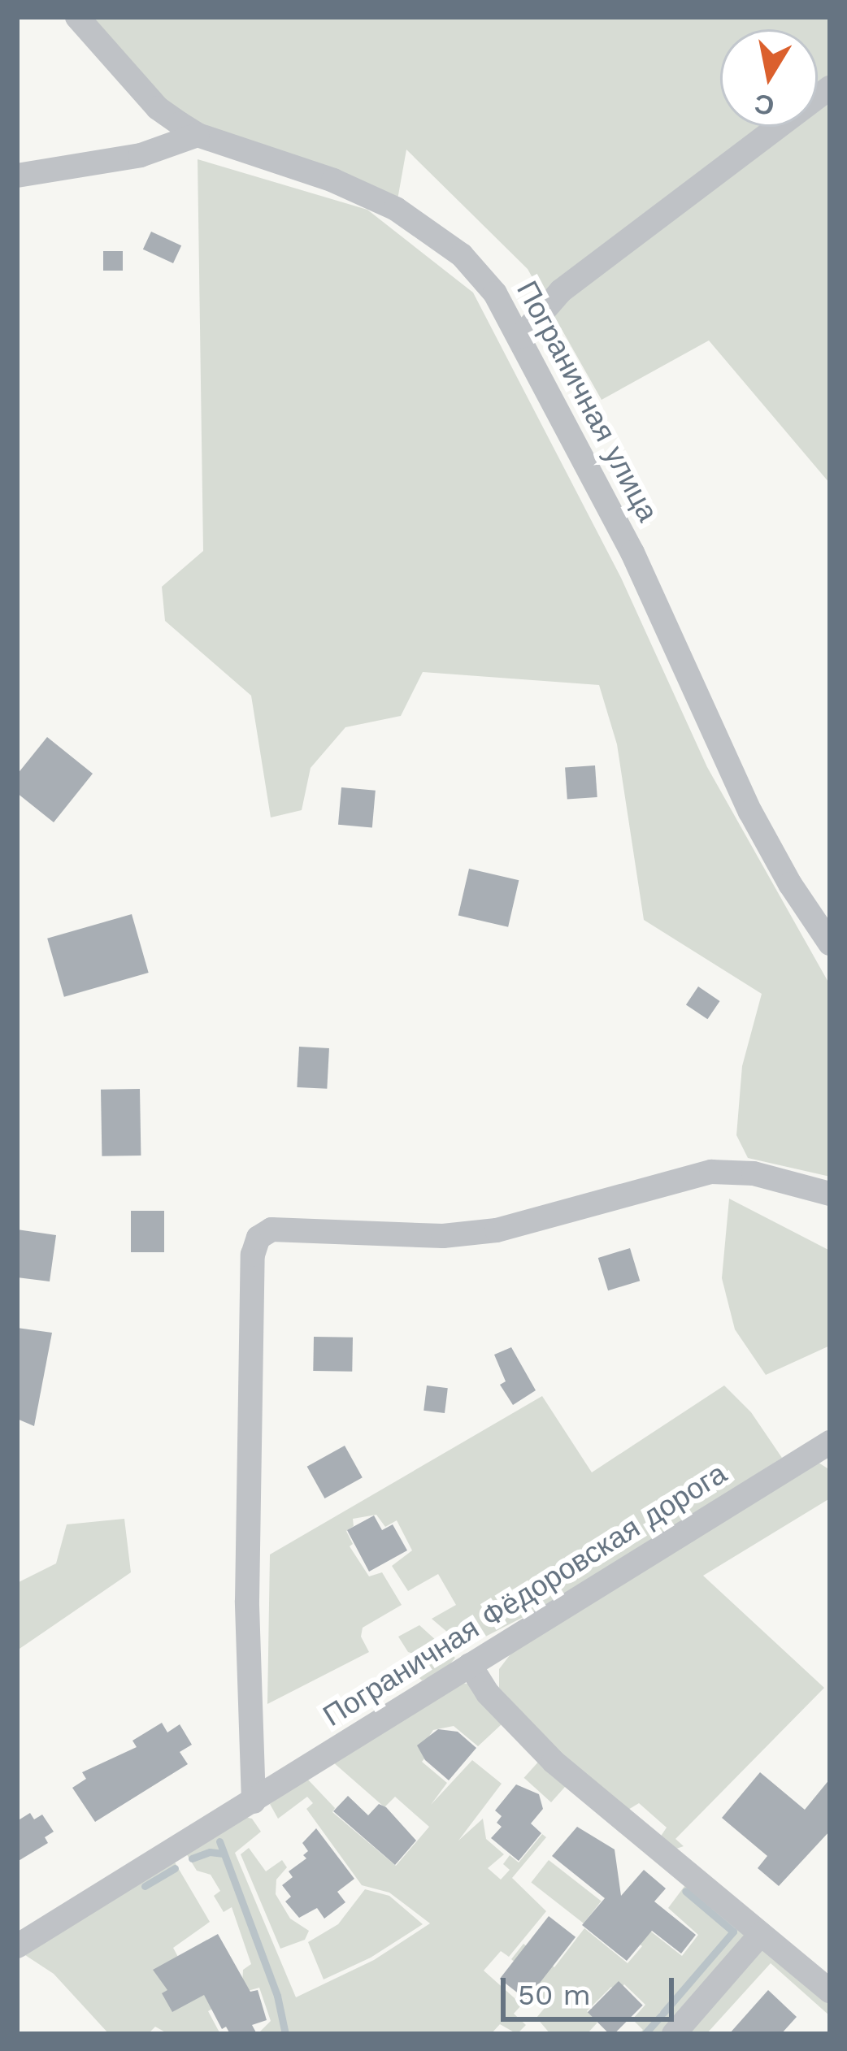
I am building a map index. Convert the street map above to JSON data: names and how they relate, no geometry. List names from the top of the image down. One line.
{"streets":{"street":["Пограничная улица","Пограничная Фёдоровская дорога"]},"scale_bar":"50 m","north":"bottom"}
